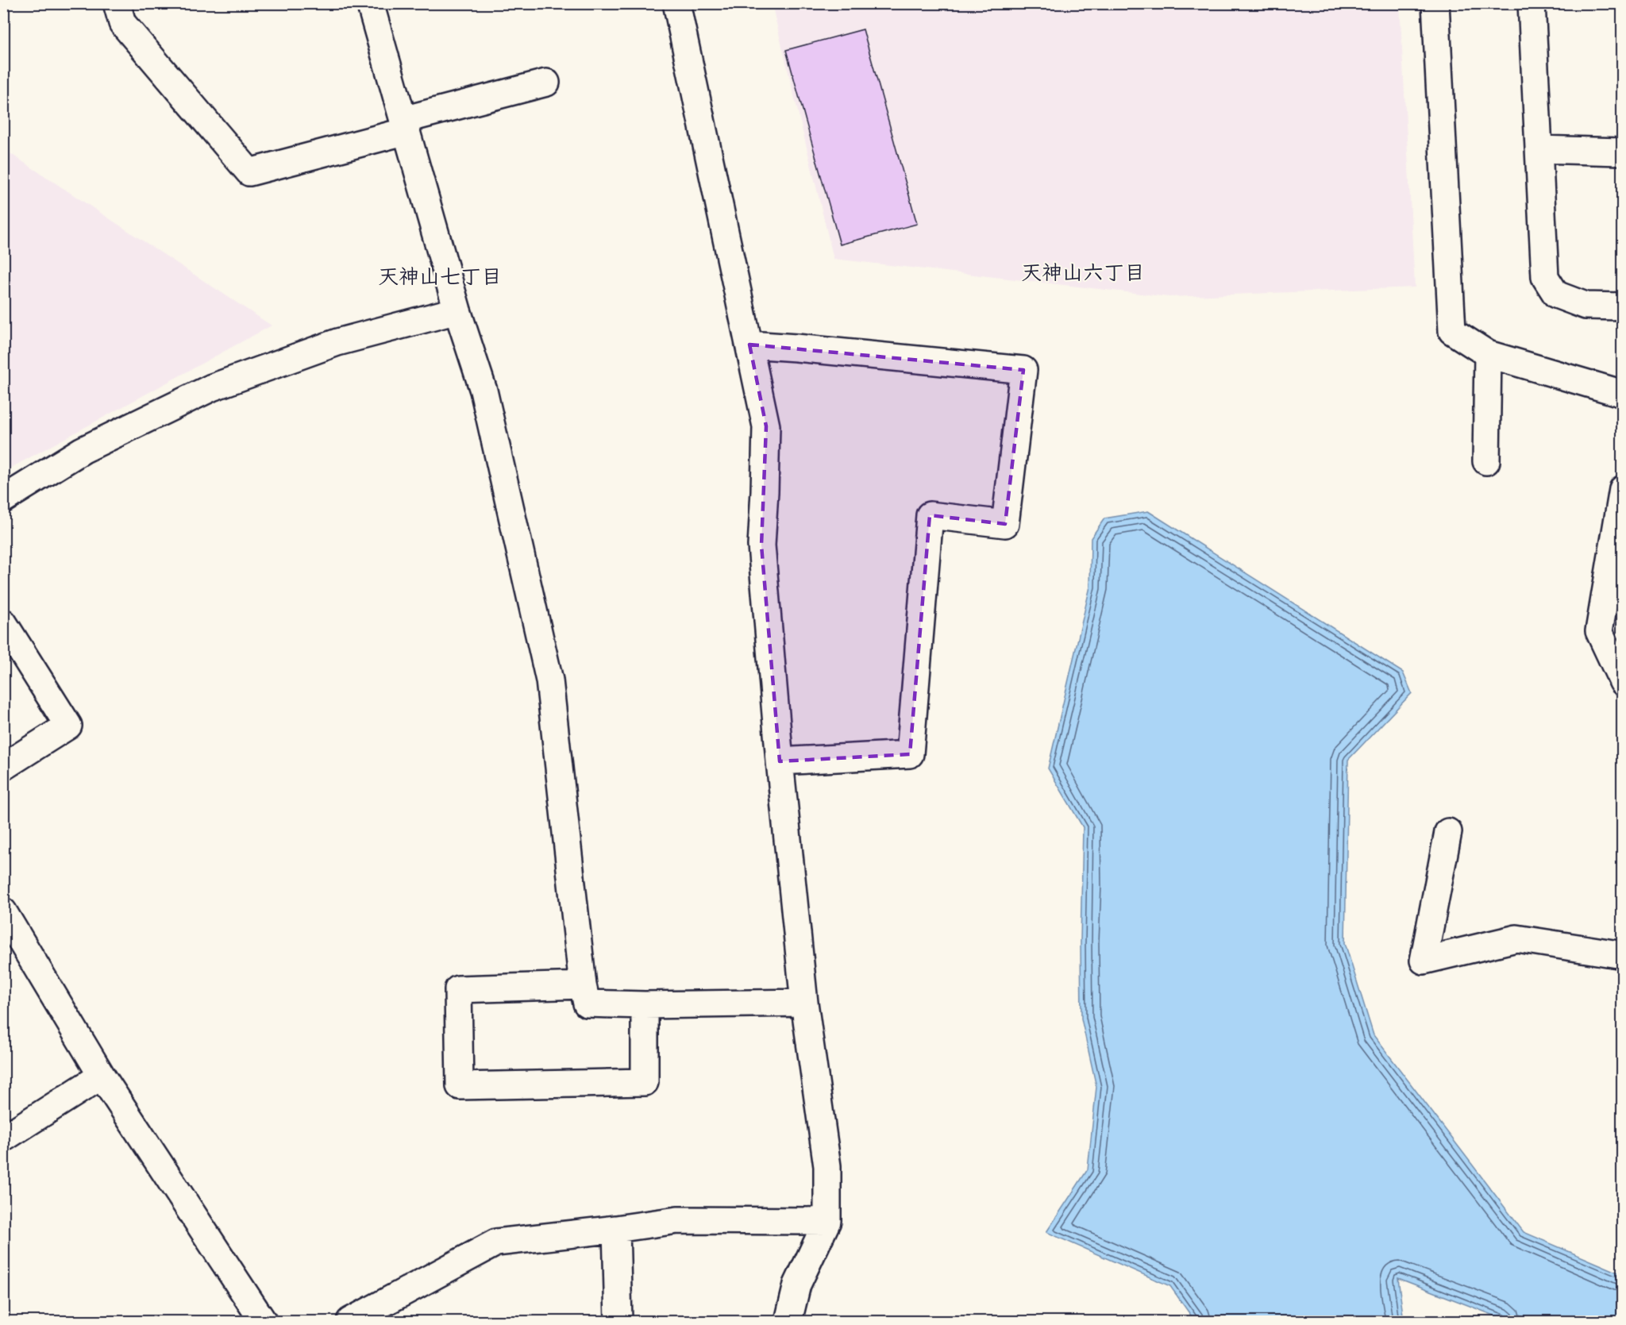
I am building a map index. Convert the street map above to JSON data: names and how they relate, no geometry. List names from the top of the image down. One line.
{"districts":["天神山六丁目","天神山七丁目"]}
